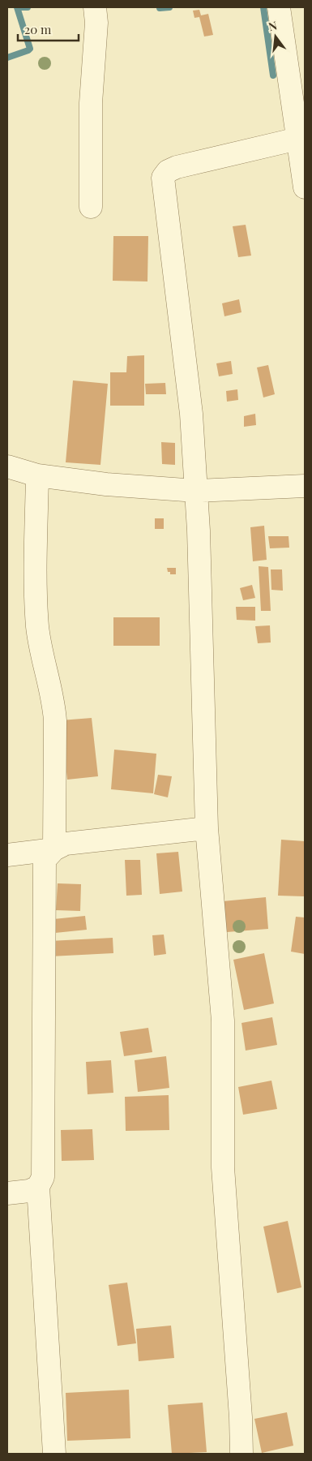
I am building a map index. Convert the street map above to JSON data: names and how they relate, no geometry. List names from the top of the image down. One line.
{"scale_bar":"20 m","north":"top"}
